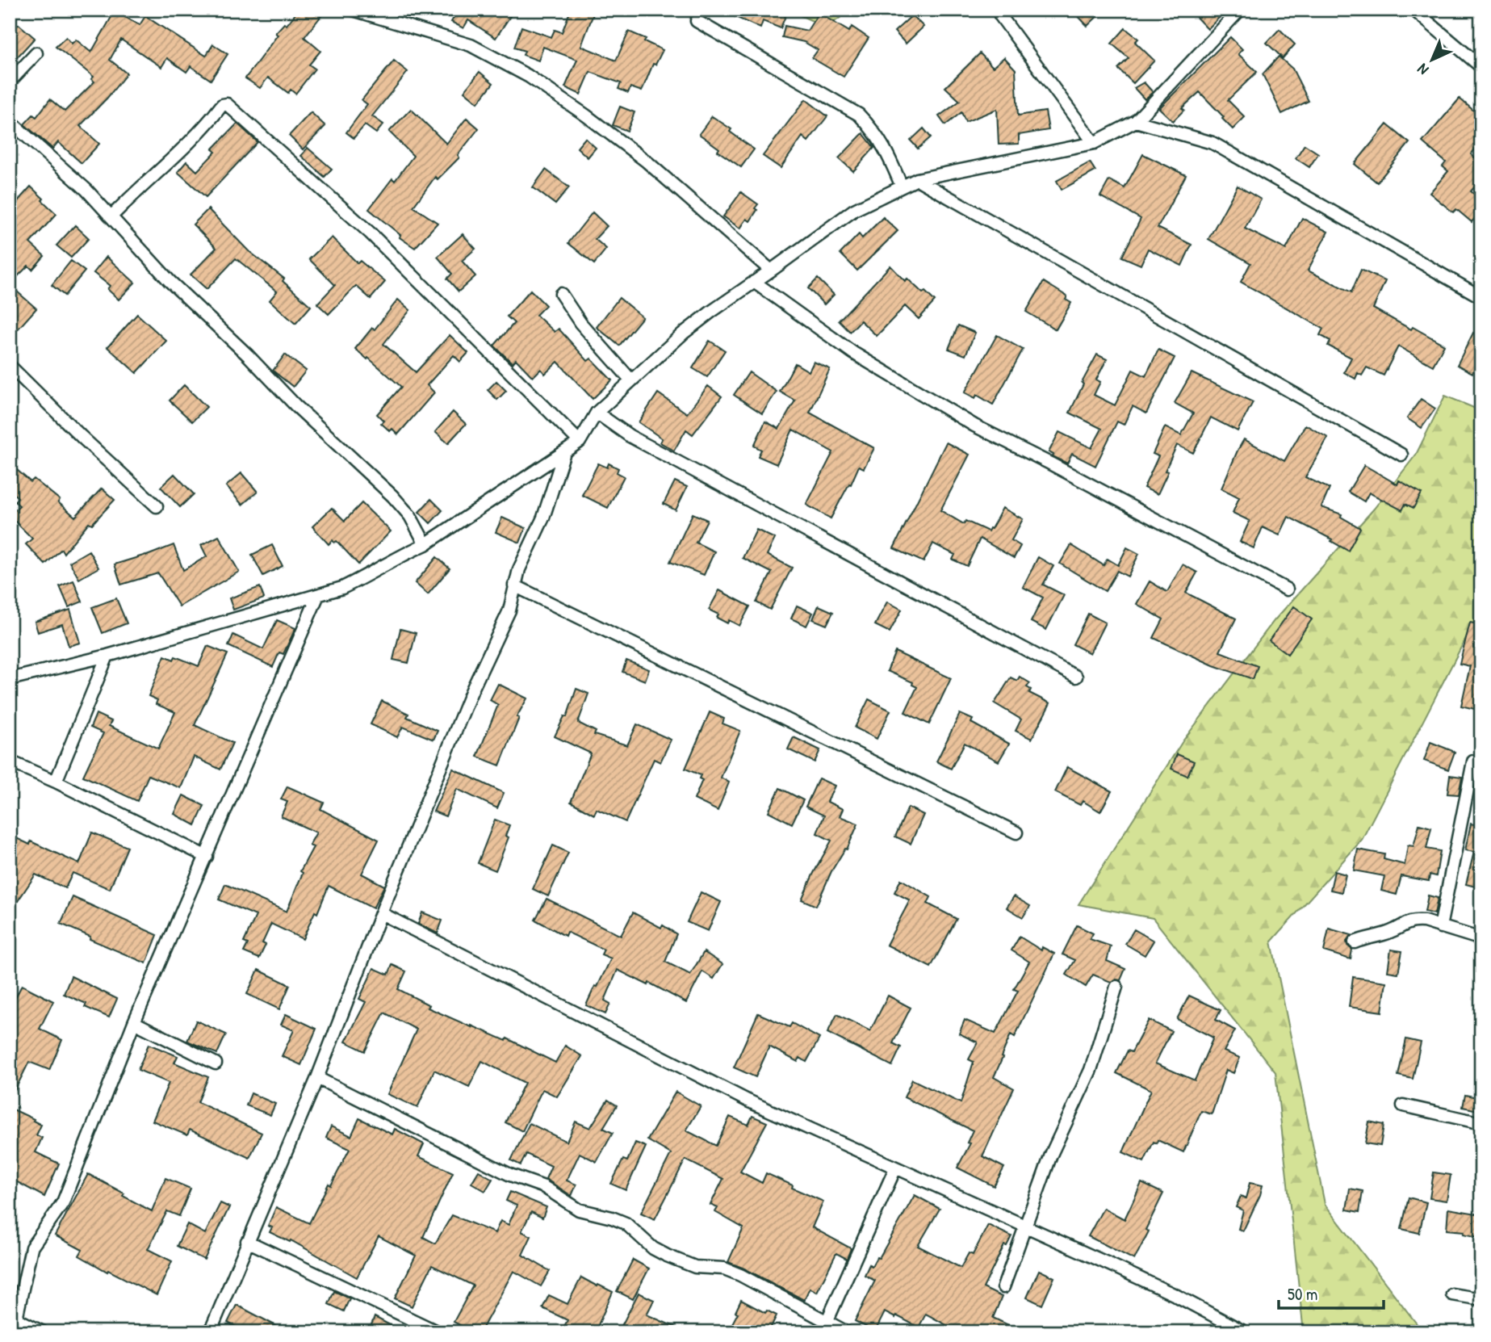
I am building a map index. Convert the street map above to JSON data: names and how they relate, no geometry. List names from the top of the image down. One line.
{"scale_bar":"50 m","north":"bottom left"}
